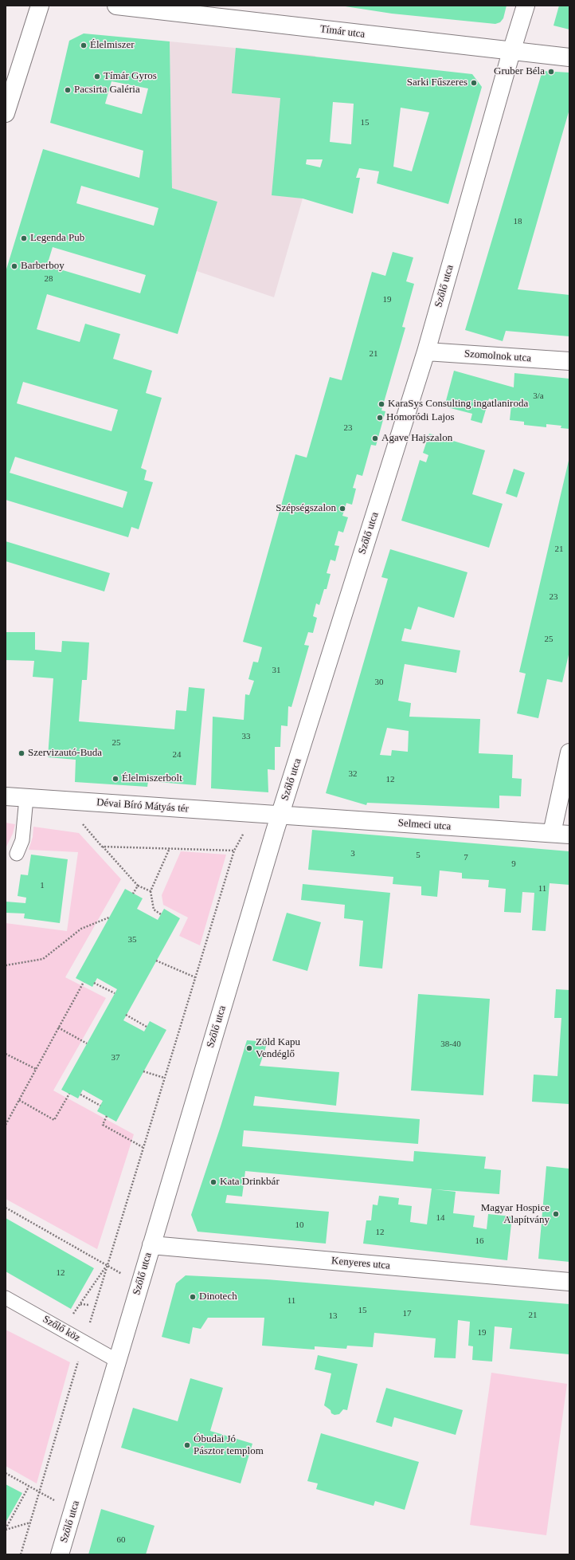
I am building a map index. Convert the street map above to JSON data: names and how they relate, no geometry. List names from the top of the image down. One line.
{"streets":{"street":["Tímár utca","Szőlő utca","Szomolnok utca","Dévai Bíró Mátyás tér","Selmeci utca","Kenyeres utca"],"lane":["Szőlő köz"]},"crossings":[["Tímár utca","Szőlő utca"],["Szőlő utca","Szomolnok utca"],["Szőlő utca","Dévai Bíró Mátyás tér"],["Szőlő utca","Selmeci utca"],["Szőlő utca","Kenyeres utca"],["Szőlő utca","Szőlő köz"],["Dévai Bíró Mátyás tér","Selmeci utca"]],"places":["Élelmiszer","Gruber Béla","Tímár Gyros","Sarki Fűszeres","Pacsirta Galéria","Legenda Pub","Barberboy","KaraSys Consulting ingatlaniroda","Homoródi Lajos","Agave Hajszalon","Szépségszalon","Szervizautó-Buda","Élelmiszerbolt","Zöld Kapu Vendéglő","Kata Drinkbár","Magyar Hospice Alapítvány","Dinotech","Óbudai Jó Pásztor templom"],"house_numbers":["15","18","28","19","21","3/a","23","21","23","25","31","30","33","25","24","32","12","3","5","7","9","1","11","35","38-40","37","14","10","12","16","12","11","15","17","21","13","19","60"]}
